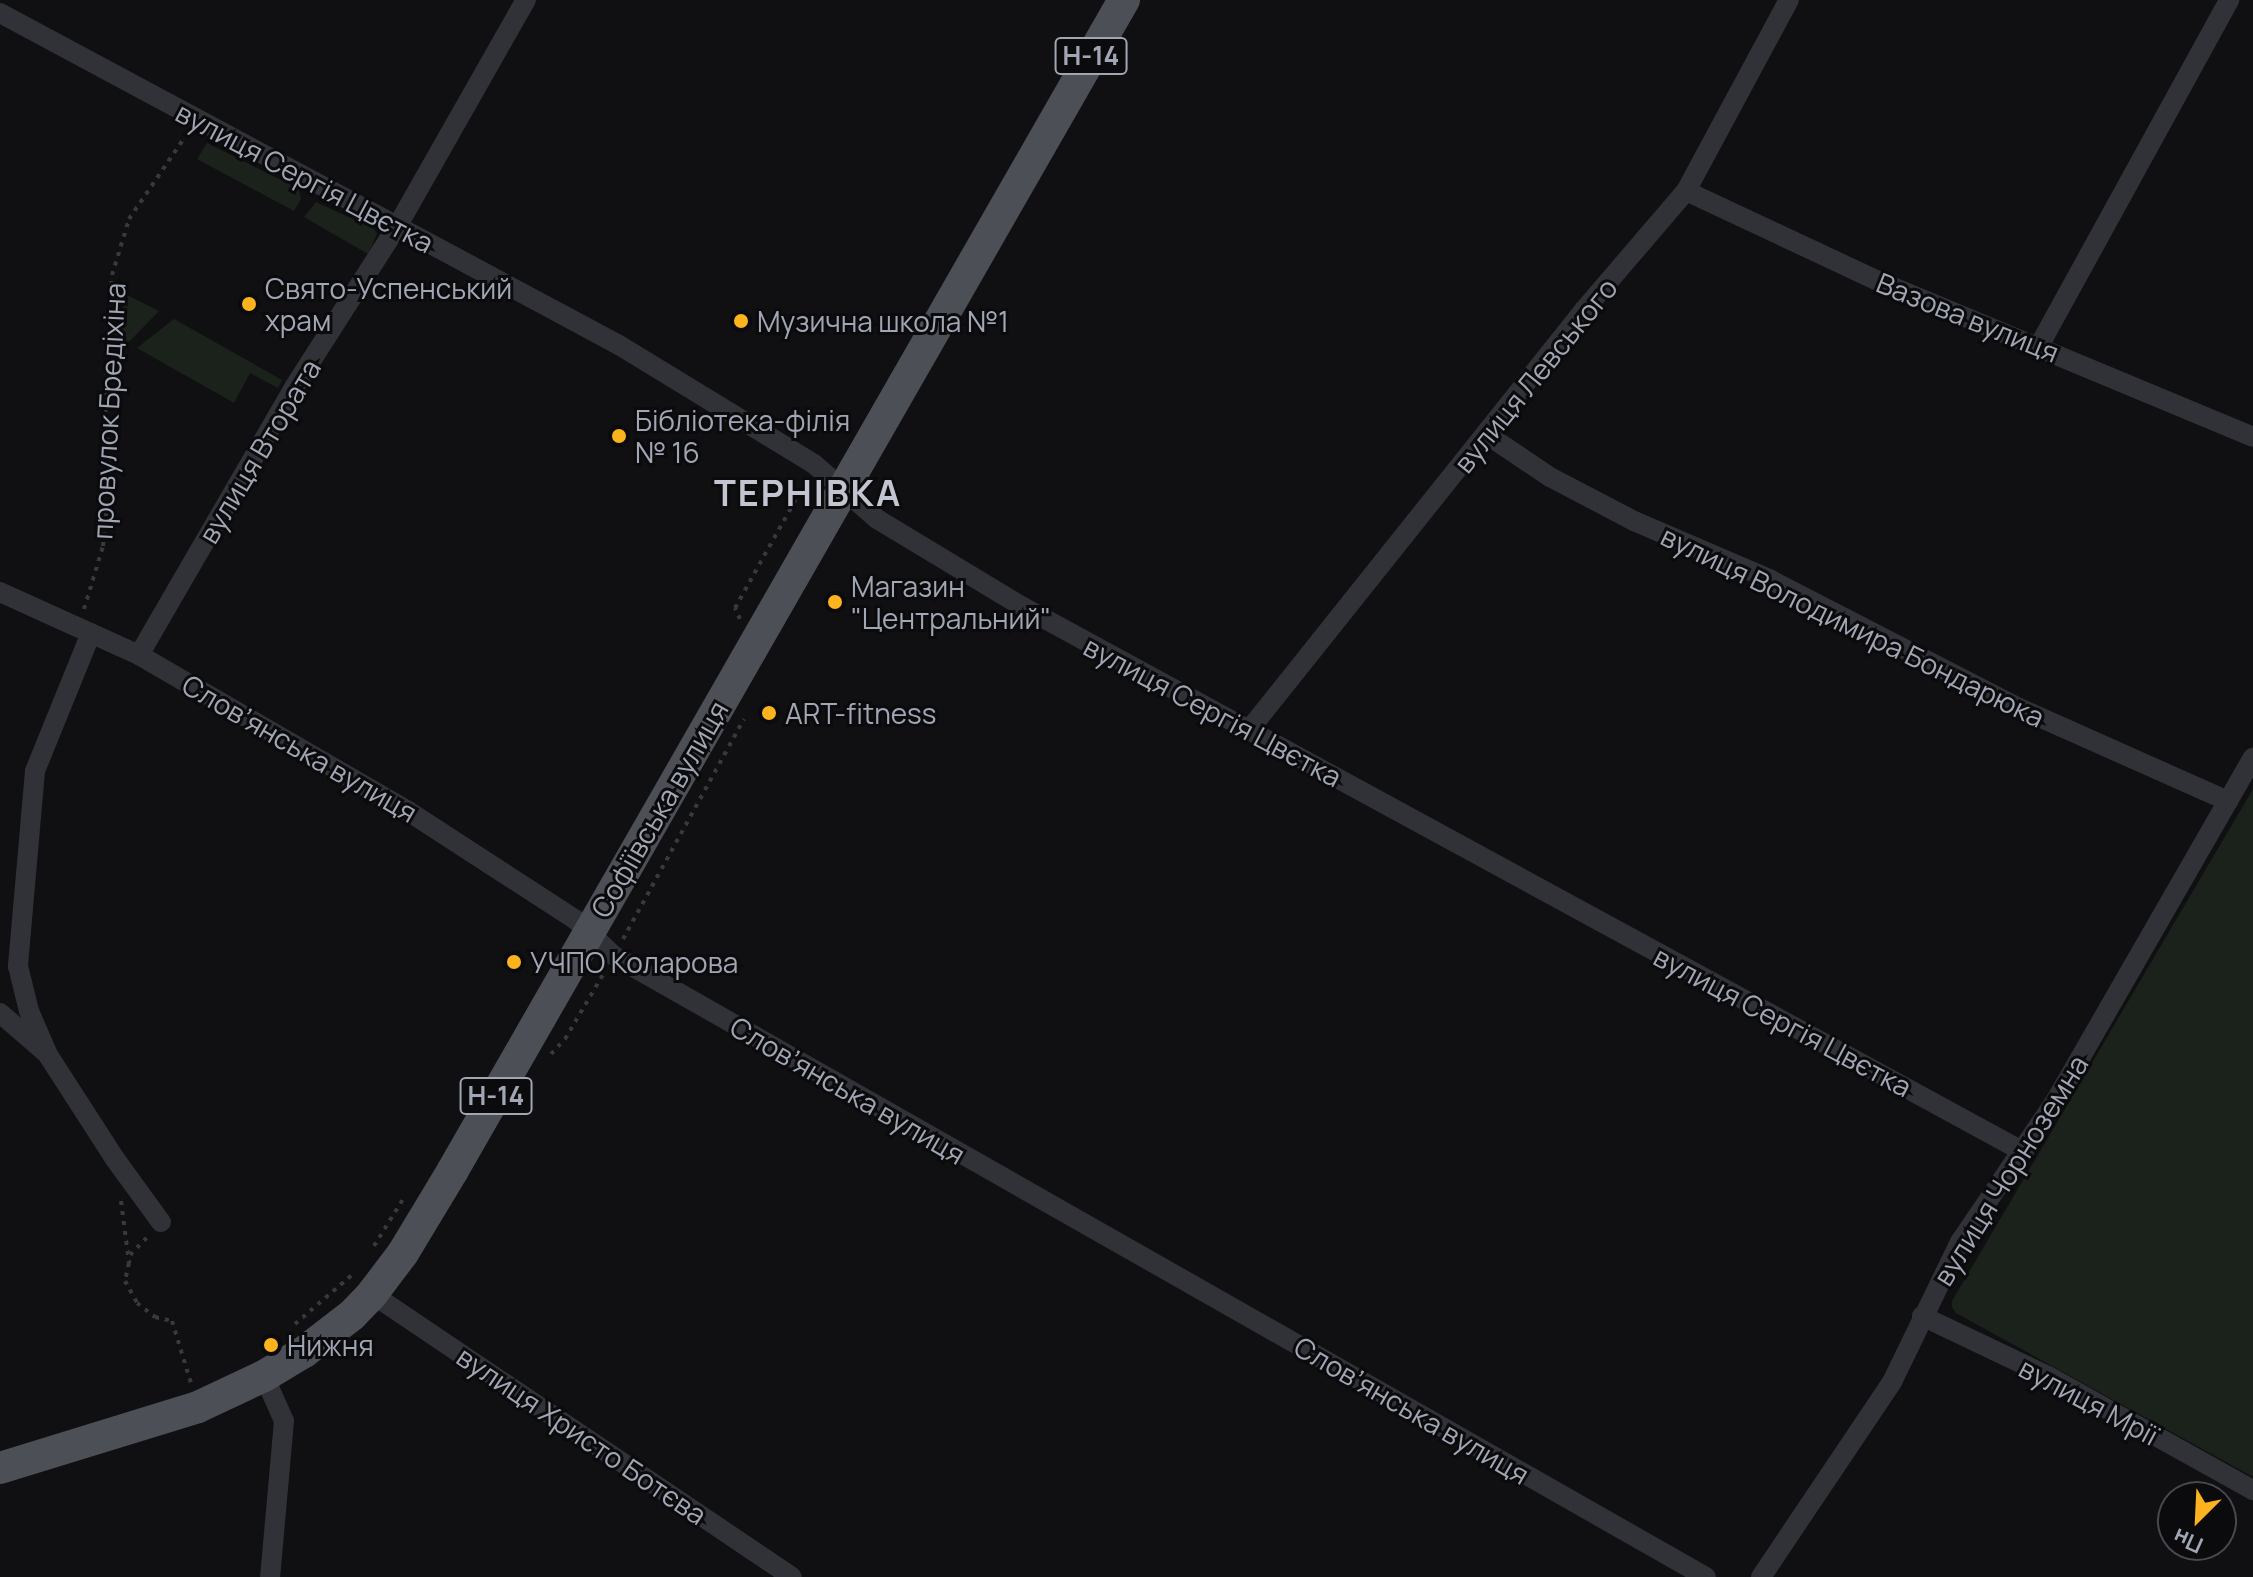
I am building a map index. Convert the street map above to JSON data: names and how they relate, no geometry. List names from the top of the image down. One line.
{"streets":{"main road":["Н-14","Софіївська вулиця"],"street":["вулиця Сергія Цвєтка","Вазова вулиця","вулиця Левського","вулиця Втората","вулиця Володимира Бондарюка","Словʼянська вулиця","вулиця Чорноземна","вулиця Мрії","вулиця Христо Ботєва"],"path":["провулок Бредіхіна"]},"crossings":[["вулиця Сергія Цвєтка","вулиця Левського"],["вулиця Сергія Цвєтка","провулок Бредіхіна"],["вулиця Сергія Цвєтка","вулиця Втората"],["вулиця Сергія Цвєтка","Софіївська вулиця"],["вулиця Сергія Цвєтка","вулиця Чорноземна"],["Вазова вулиця","вулиця Левського"],["вулиця Левського","вулиця Володимира Бондарюка"],["провулок Бредіхіна","Словʼянська вулиця"],["вулиця Втората","Словʼянська вулиця"],["вулиця Володимира Бондарюка","вулиця Чорноземна"],["Словʼянська вулиця","Софіївська вулиця"],["Софіївська вулиця","вулиця Христо Ботєва"],["вулиця Чорноземна","вулиця Мрії"]],"districts":["ТЕРНІВКА"],"places":["Свято-Успенський храм","Музична школа №1","Бібліотека-філія № 16","Магазин \"Центральний\"","ART-fitness","УЧПО Коларова","Нижня"],"north":"bottom left"}
